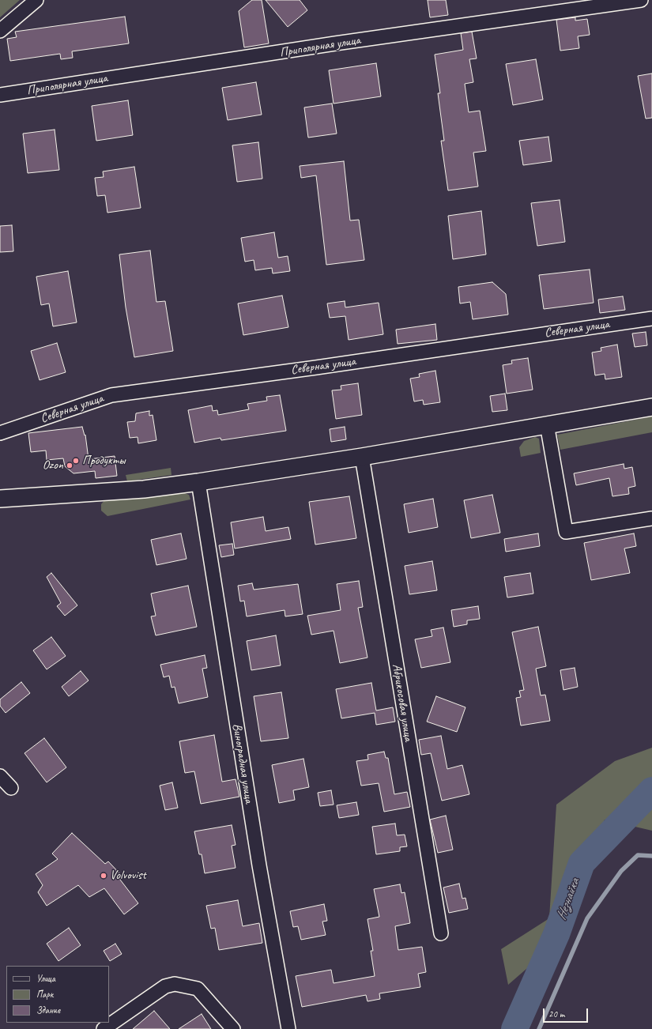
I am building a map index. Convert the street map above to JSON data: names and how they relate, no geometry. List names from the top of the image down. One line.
{"streets":{"street":["Приполярная улица","Северная улица","Абрикосовая улица","Виноградная улица"]},"water":["Незнайка"],"places":["Продукты","Ozon","Volvovist"],"legend":["Улица","Парк","Здание"],"scale_bar":"20 m"}
